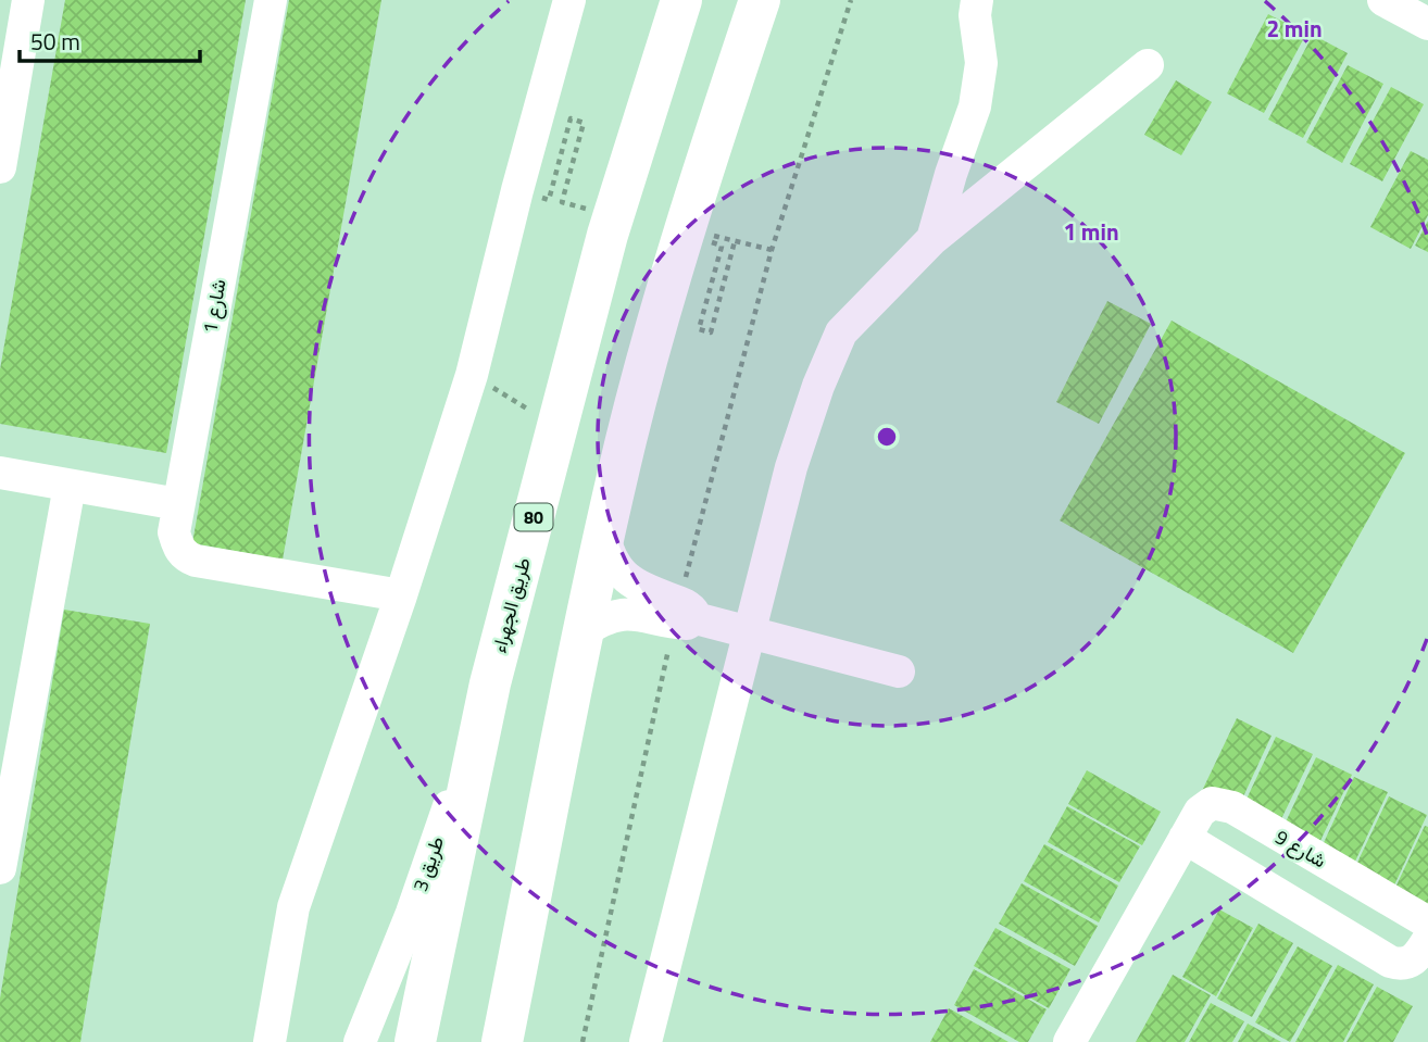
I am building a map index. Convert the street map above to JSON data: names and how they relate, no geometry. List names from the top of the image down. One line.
{"streets":{"highway":["80","طريق الجهراء"],"street":["شارع 1","شارع 9","طريق 3"]},"crossings":[["طريق الجهراء","طريق 3"]],"scale_bar":"50 m","rings":["2 min","1 min"]}
